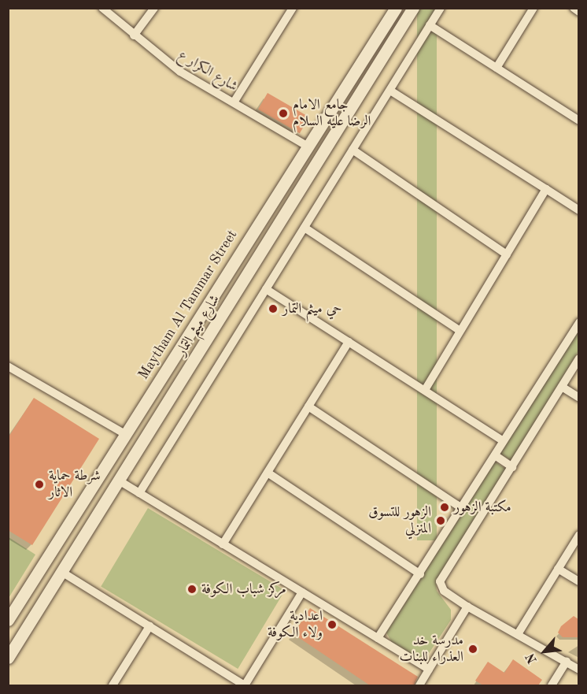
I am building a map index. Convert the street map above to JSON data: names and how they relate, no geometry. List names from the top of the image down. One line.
{"streets":{"street":["شارع الكرار ع","Maytham Al Tammar Street","شارع ميثم التمار"]},"crossings":[["شارع الكرار ع","Maytham Al Tammar Street"]],"places":["جامع الامام الرضا عليه السلام","حي ميثم التمار","شرطة حماية الاثار","مكتبة الزهور","الزهور للتسوق المنزلي","مركز شباب الكوفة","اعدادية ولاء الكوفة","مدرسة خد العذراء للبنات"],"north":"bottom left"}
